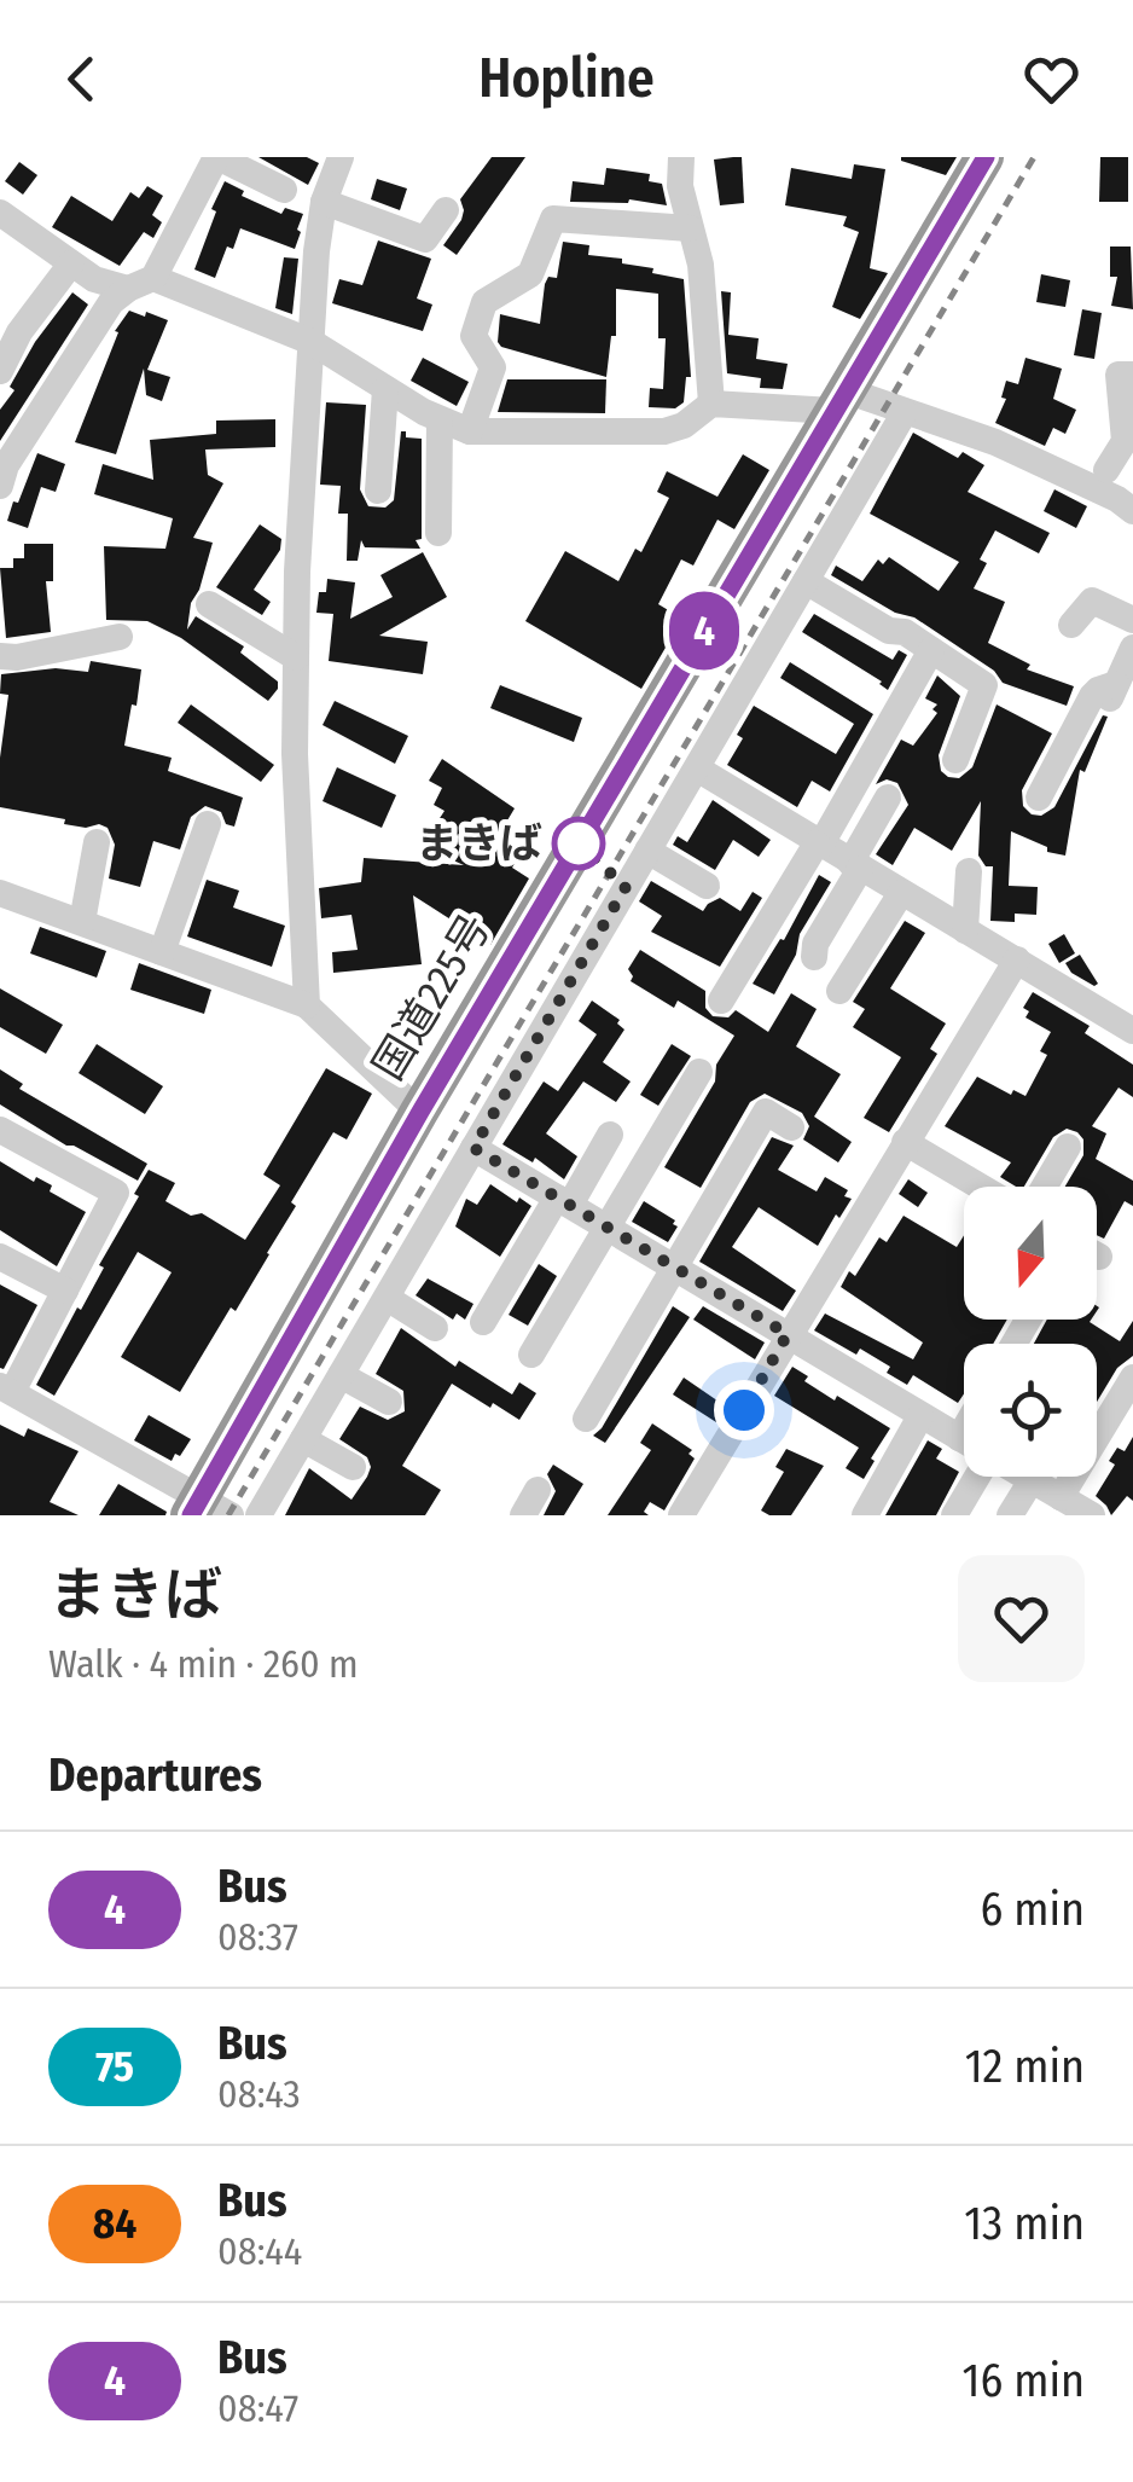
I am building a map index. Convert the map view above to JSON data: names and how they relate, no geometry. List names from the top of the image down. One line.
{"streets":{"highway":["国道225号"]},"places":["まきば"],"lines":["bus line 4"],"north":"bottom","page":{"header":"Hopline","on_map":"4","heading":[["まきば","Walk · 4 min · 260 m"],"Departures"],"list":[{"mark":"4","name":"Bus","note":"08:37","value":"6 min"},{"mark":"75","name":"Bus","note":"08:43","value":"12 min"},{"mark":"84","name":"Bus","note":"08:44","value":"13 min"},{"mark":"4","name":"Bus","note":"08:47","value":"16 min"}]}}
